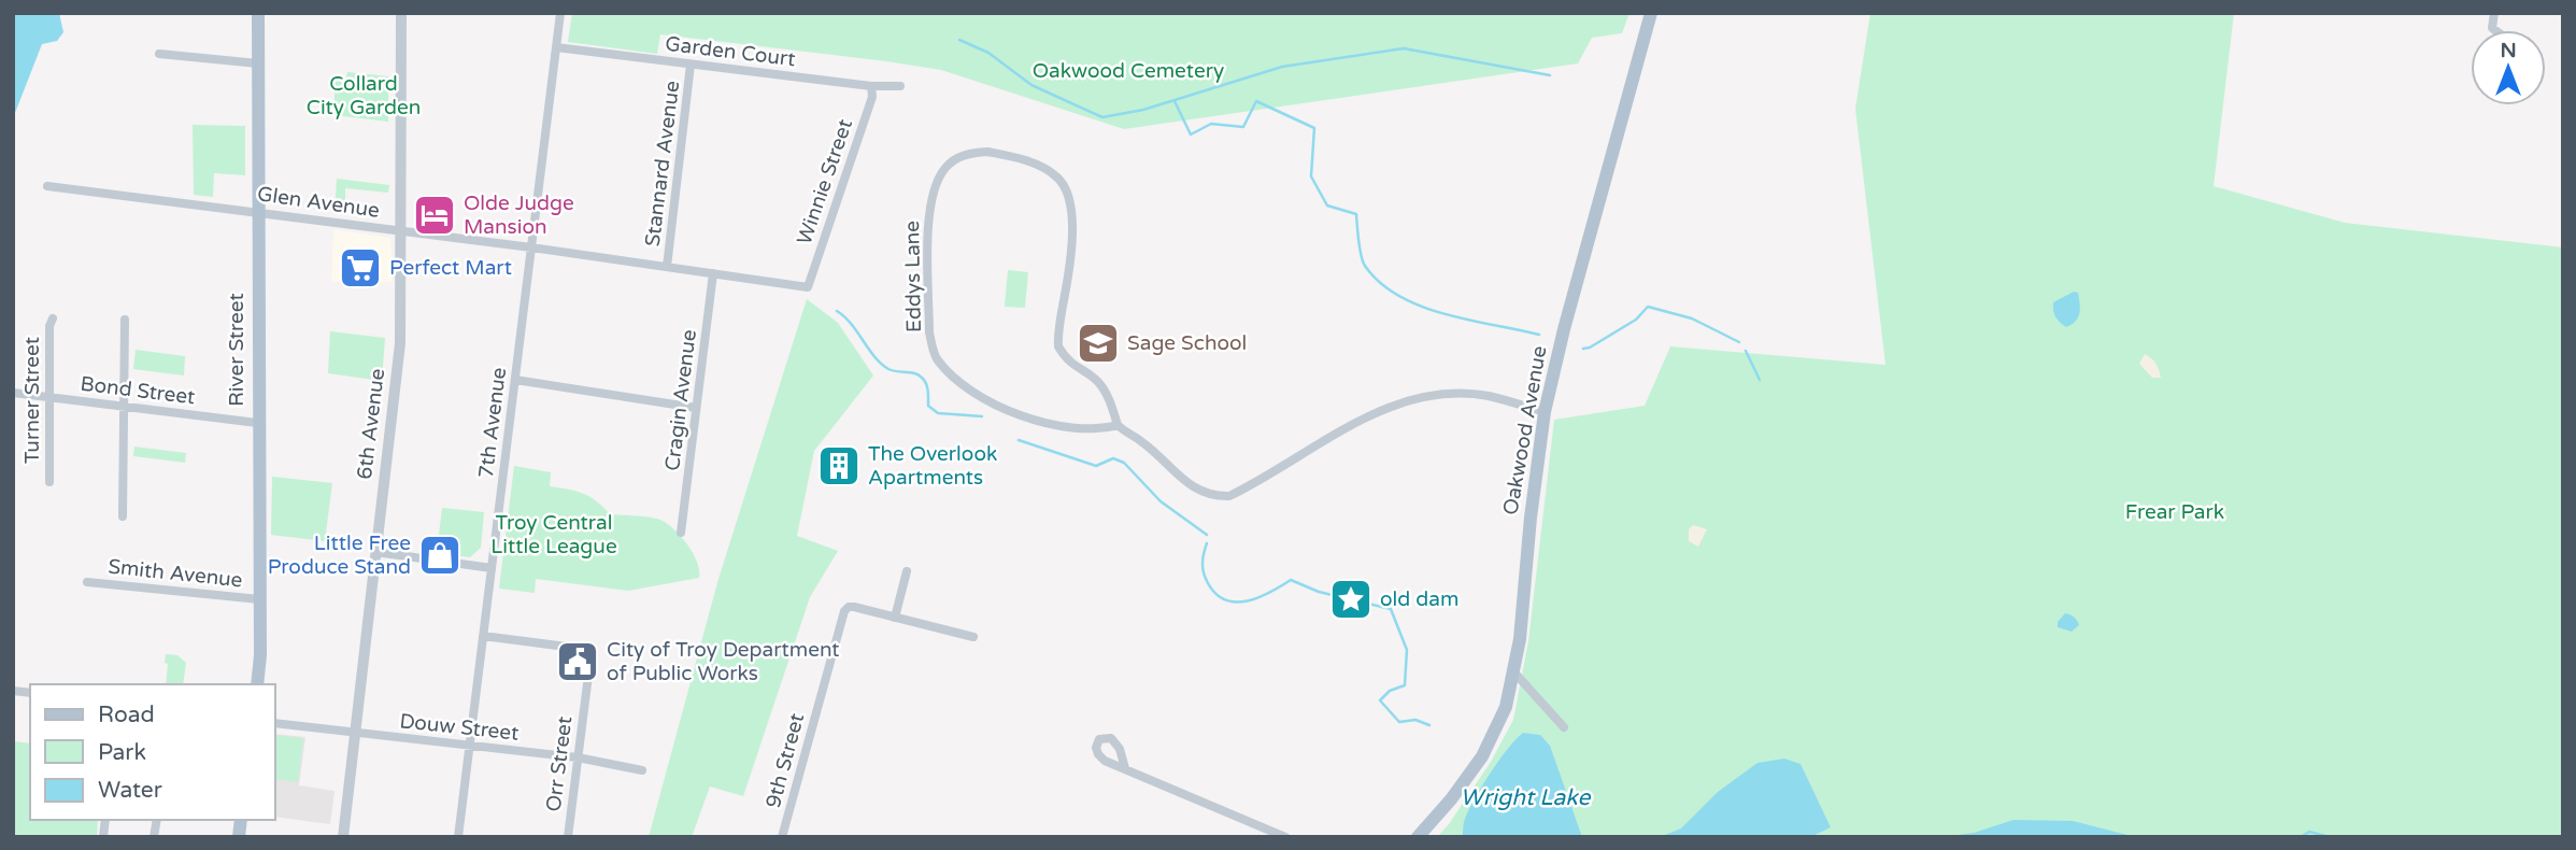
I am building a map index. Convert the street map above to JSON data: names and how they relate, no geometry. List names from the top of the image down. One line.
{"streets":{"main road":["River Street","Oakwood Avenue"],"street":["Garden Court","Stannard Avenue","Winnie Street","Glen Avenue","Eddys Lane","Bond Street","Turner Street","Cragin Avenue","7th Avenue","6th Avenue","Smith Avenue","Douw Street","9th Street","Orr Street"]},"crossings":[["Garden Court","Stannard Avenue"],["Garden Court","Winnie Street"],["Garden Court","7th Avenue"],["Stannard Avenue","Glen Avenue"],["Winnie Street","Glen Avenue"],["Glen Avenue","River Street"],["Glen Avenue","Cragin Avenue"],["Glen Avenue","7th Avenue"],["Glen Avenue","6th Avenue"],["River Street","Bond Street"],["River Street","Smith Avenue"],["Bond Street","Turner Street"],["7th Avenue","Douw Street"],["7th Avenue","Orr Street"],["6th Avenue","Douw Street"],["Douw Street","Orr Street"]],"water":["Wright Lake"],"parks":["Oakwood Cemetery","Collard City Garden","Frear Park","Troy Central Little League"],"places":{"hotel":["Olde Judge Mansion"],"supermarket":["Perfect Mart"],"school or university":["Sage School"],"building":["The Overlook Apartments"],"shop":["Little Free Produce Stand"],"place":["old dam"],"public building":["City of Troy Department of Public Works"]},"legend":["Road","Park","Water"],"north":"top"}
